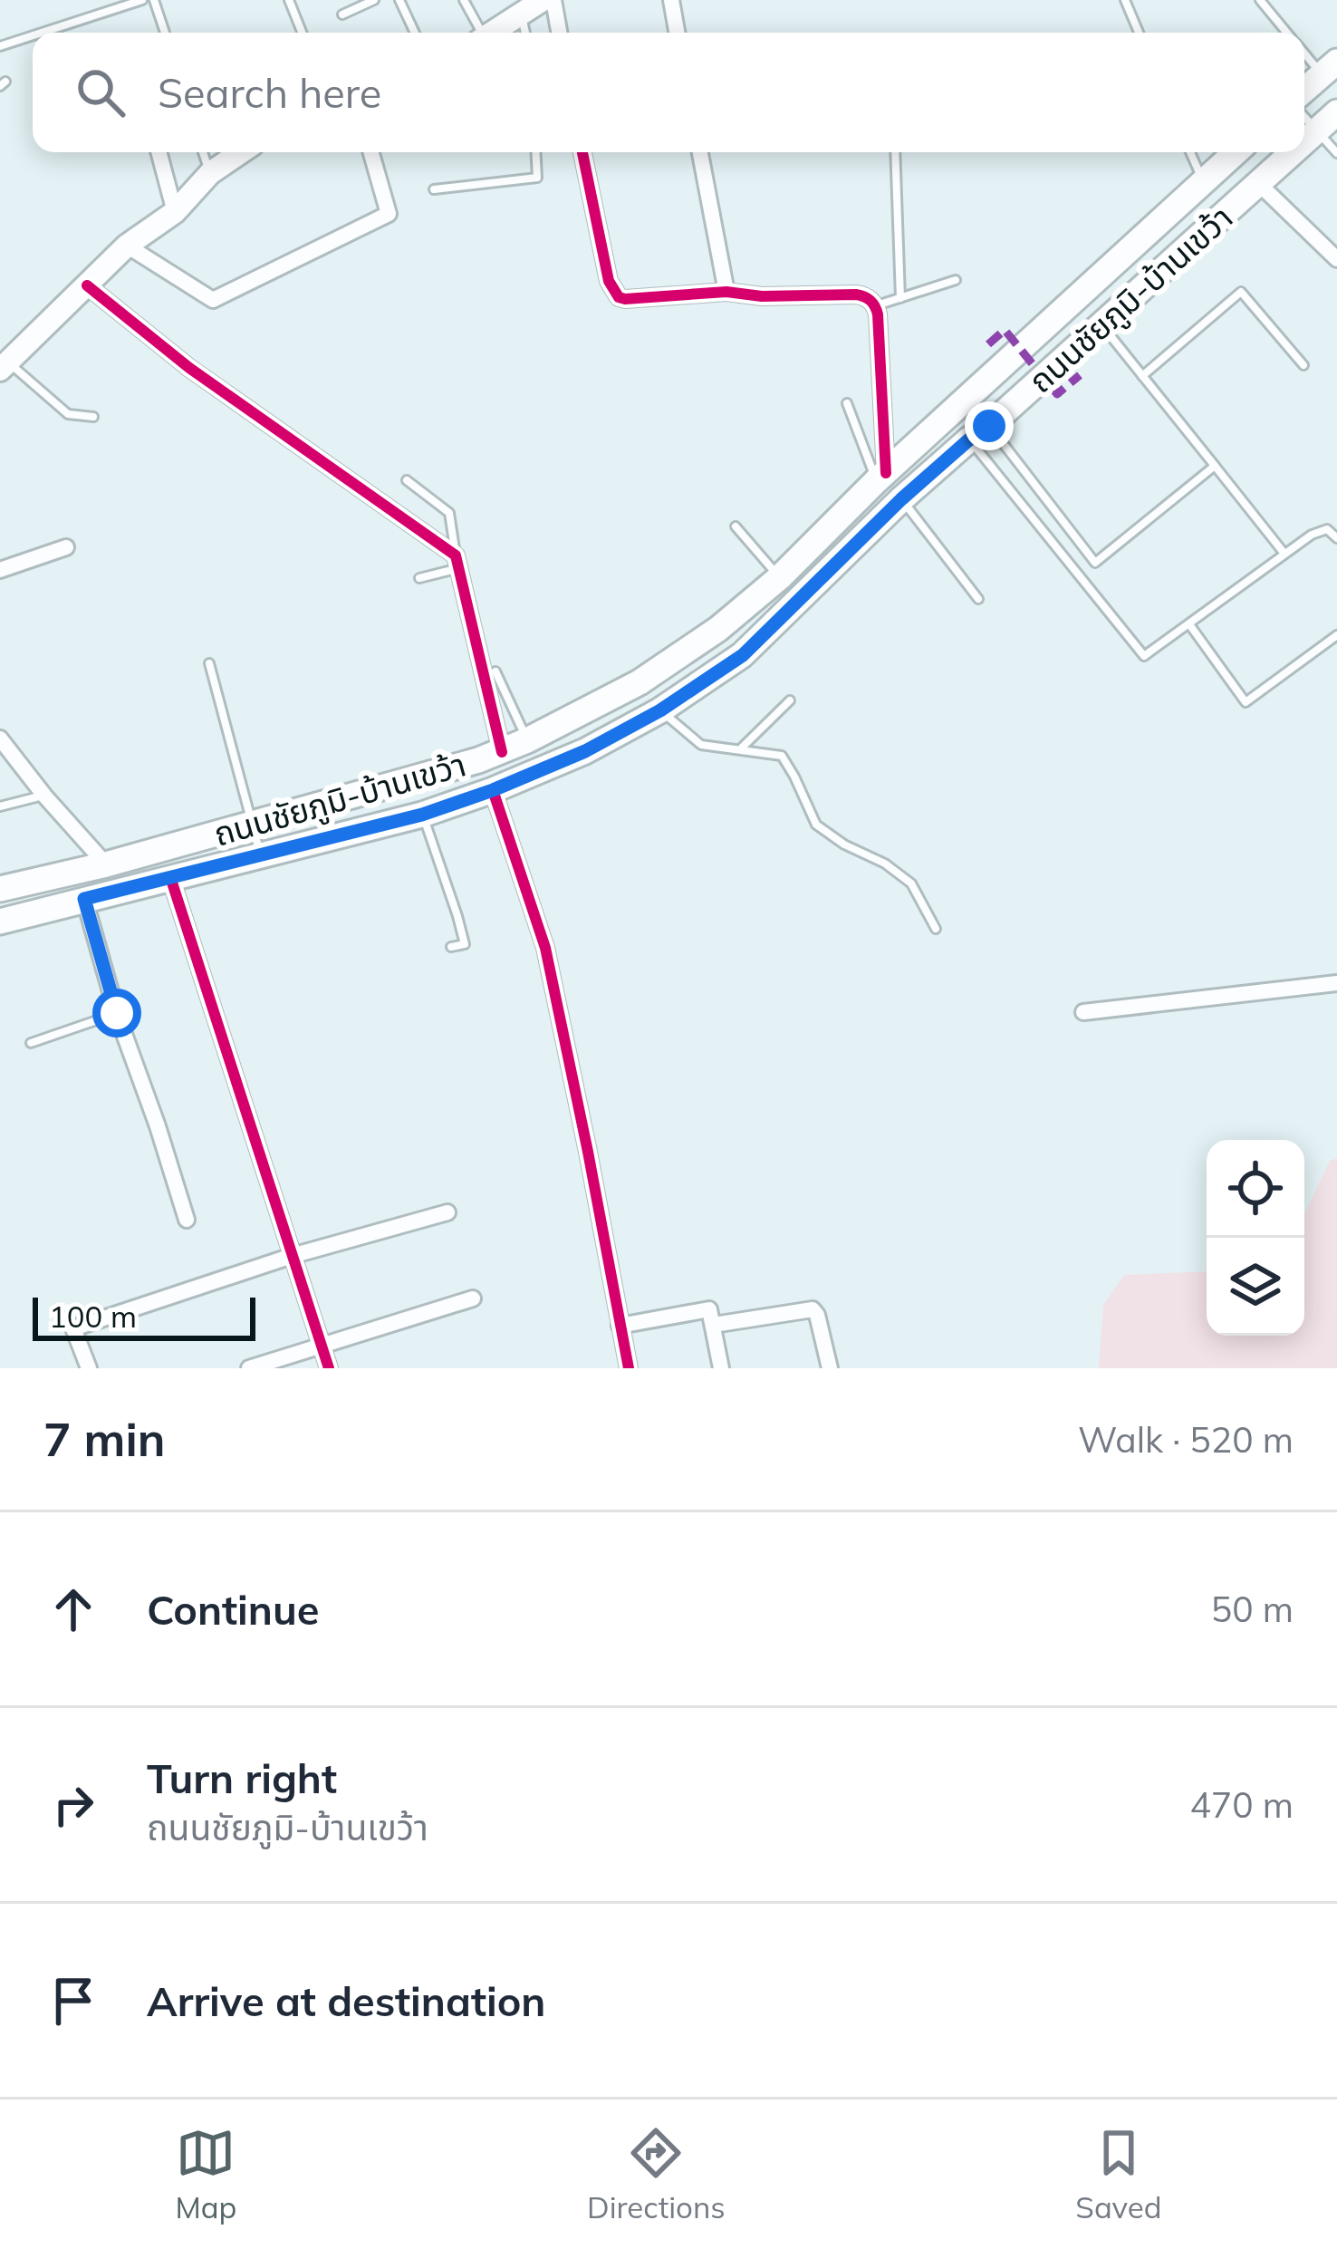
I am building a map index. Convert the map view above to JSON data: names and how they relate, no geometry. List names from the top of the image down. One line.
{"streets":{"main road":["ถนนชัยภูมิ-บ้านเขว้า"]},"scale_bar":"100 m","page":{"search":"Search here","scale":"100 m","heading":["7 min","Walk · 520 m"],"list":[["Continue","50 m"],["Turn right","ถนนชัยภูมิ-บ้านเขว้า","470 m"],"Arrive at destination"],"nav":["Map","Directions","Saved"]}}
